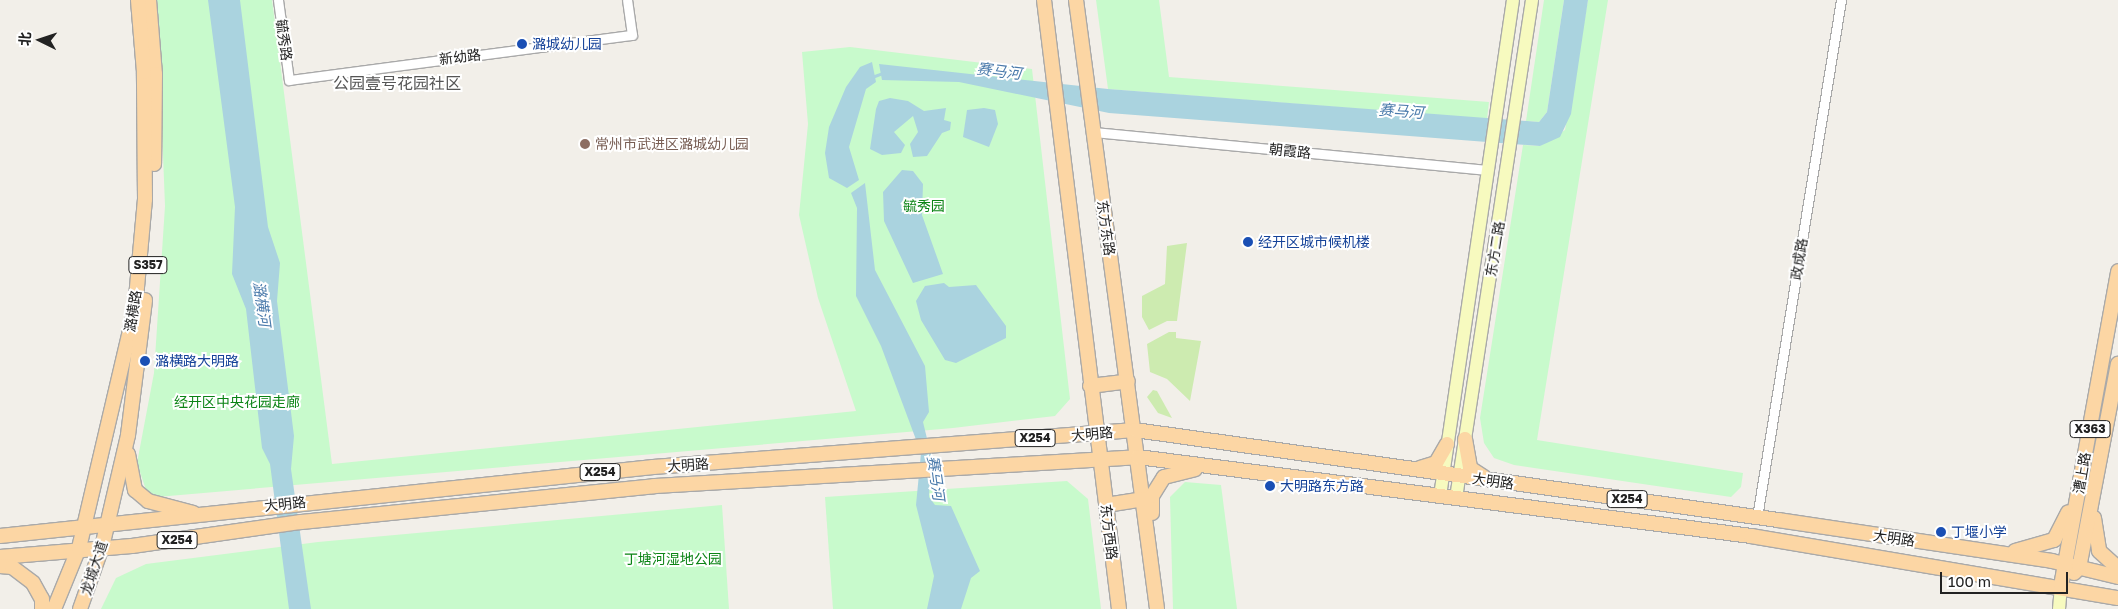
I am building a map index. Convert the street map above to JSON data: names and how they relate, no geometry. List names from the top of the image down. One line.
{"streets":{"main road":["东方东路","东方二路","S357","潞横路","X363","大明路","X254","漕上路","东方西路","龙城大道"],"street":["毓秀路","新幼路","朝霞路","政成路"]},"crossings":[["毓秀路","新幼路"],["朝霞路","东方东路"],["朝霞路","东方二路"],["东方东路","大明路"],["东方二路","大明路"],["政成路","大明路"],["S357","潞横路"],["S357","大明路"],["S357","龙城大道"],["潞横路","大明路"],["潞横路","龙城大道"],["大明路","漕上路"],["大明路","东方西路"],["大明路","龙城大道"]],"districts":["公园壹号花园社区"],"water":["赛马河","潞横河"],"parks":["毓秀园","经开区中央花园走廊","丁塘河湿地公园"],"places":["潞城幼儿园","常州市武进区潞城幼儿园","经开区城市候机楼","潞横路大明路","大明路东方路","丁堰小学"],"scale_bar":"100 m","north":"left"}
